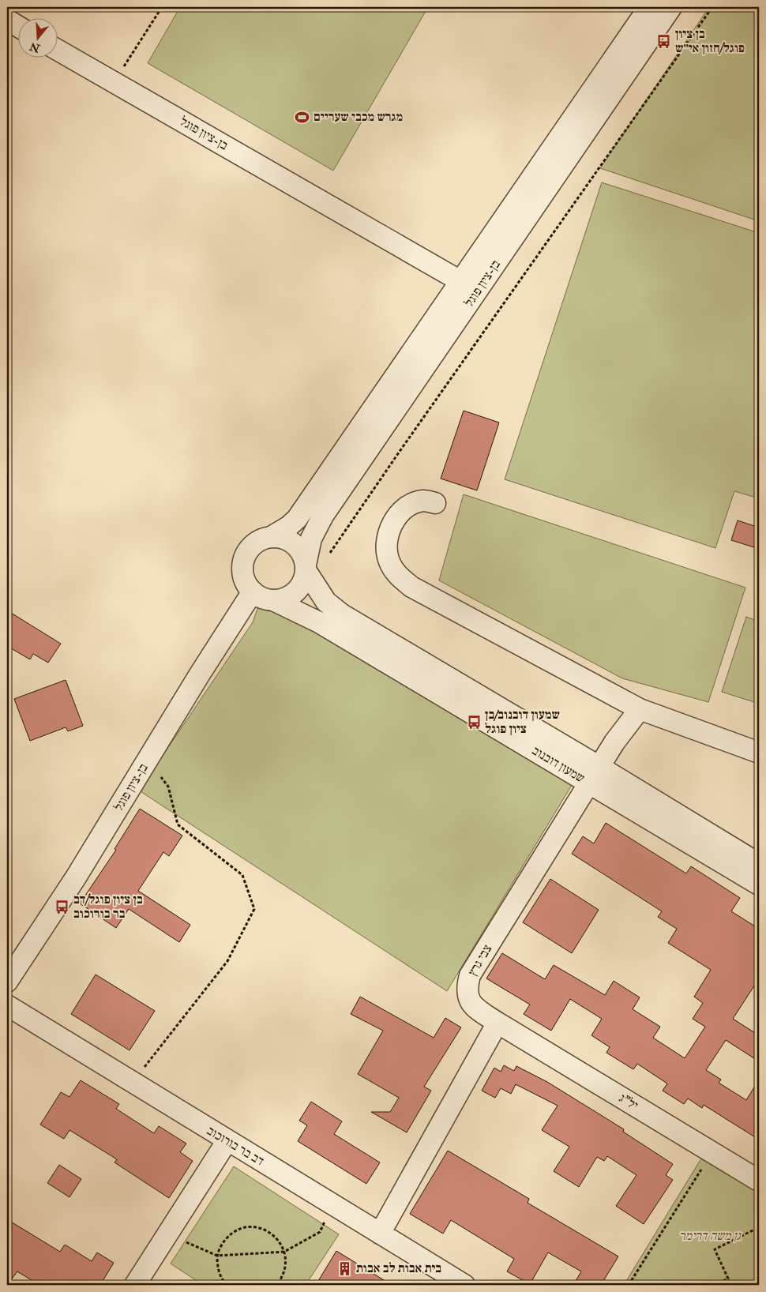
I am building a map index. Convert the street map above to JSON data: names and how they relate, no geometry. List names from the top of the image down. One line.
{"streets":{"street":["בן-ציון פוגל","שמעון דובנוב","צבי גרץ","יל\"ג","דב בר בורוכוב"]},"crossings":[["בן-ציון פוגל","שמעון דובנוב"],["שמעון דובנוב","צבי גרץ"],["צבי גרץ","יל\"ג"]],"parks":["גן משה דרימר"],"places":{"bus stop":["בן ציון פוגל/חזון אי״ש","שמעון דובנוב/בן ציון פוגל","בן ציון פוגל/דב בר בורוכוב"],"sports":["מגרש מכבי שעריים"],"building":["בית אבות לב אבות"]},"north":"bottom"}
